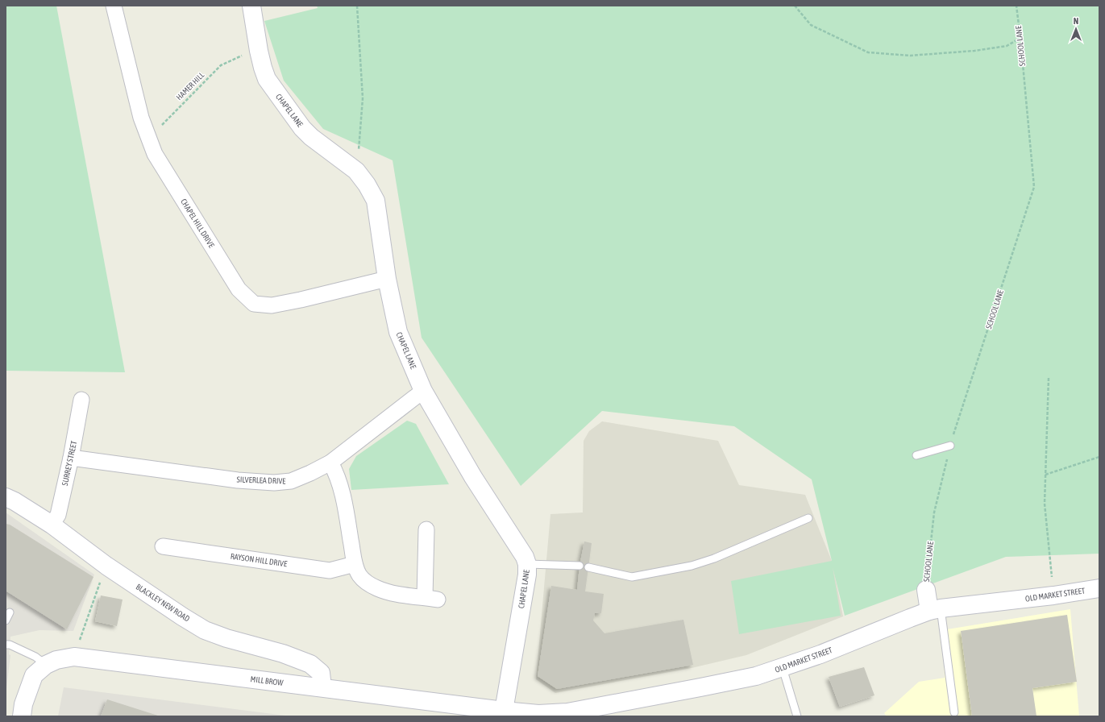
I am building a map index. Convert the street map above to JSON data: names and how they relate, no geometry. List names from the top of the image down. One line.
{"streets":{"street":["SCHOOL LANE","CHAPEL LANE","CHAPEL HILL DRIVE","SURREY STREET","SILVERLEA DRIVE","RAYSON HILL DRIVE","OLD MARKET STREET","BLACKLEY NEW ROAD","MILL BROW"],"path":["HAMER HILL"]},"crossings":[["SCHOOL LANE","OLD MARKET STREET"],["HAMER HILL","CHAPEL LANE"],["HAMER HILL","CHAPEL HILL DRIVE"],["CHAPEL LANE","CHAPEL HILL DRIVE"],["CHAPEL LANE","SILVERLEA DRIVE"],["CHAPEL LANE","OLD MARKET STREET"],["CHAPEL LANE","MILL BROW"],["SURREY STREET","SILVERLEA DRIVE"],["SURREY STREET","BLACKLEY NEW ROAD"],["OLD MARKET STREET","MILL BROW"],["BLACKLEY NEW ROAD","MILL BROW"]],"north":"top"}
